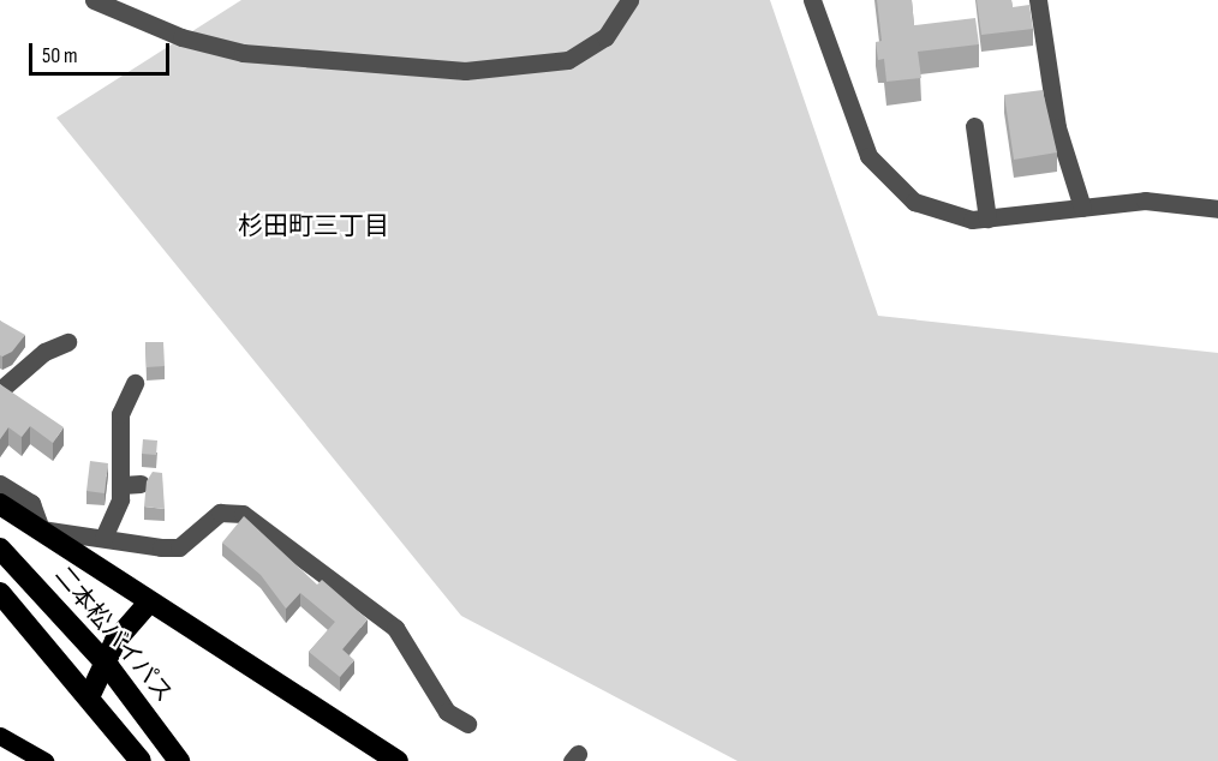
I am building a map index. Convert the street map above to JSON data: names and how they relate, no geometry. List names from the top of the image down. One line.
{"streets":{"highway":["二本松バイパス"]},"districts":["杉田町三丁目"],"scale_bar":"50 m"}
